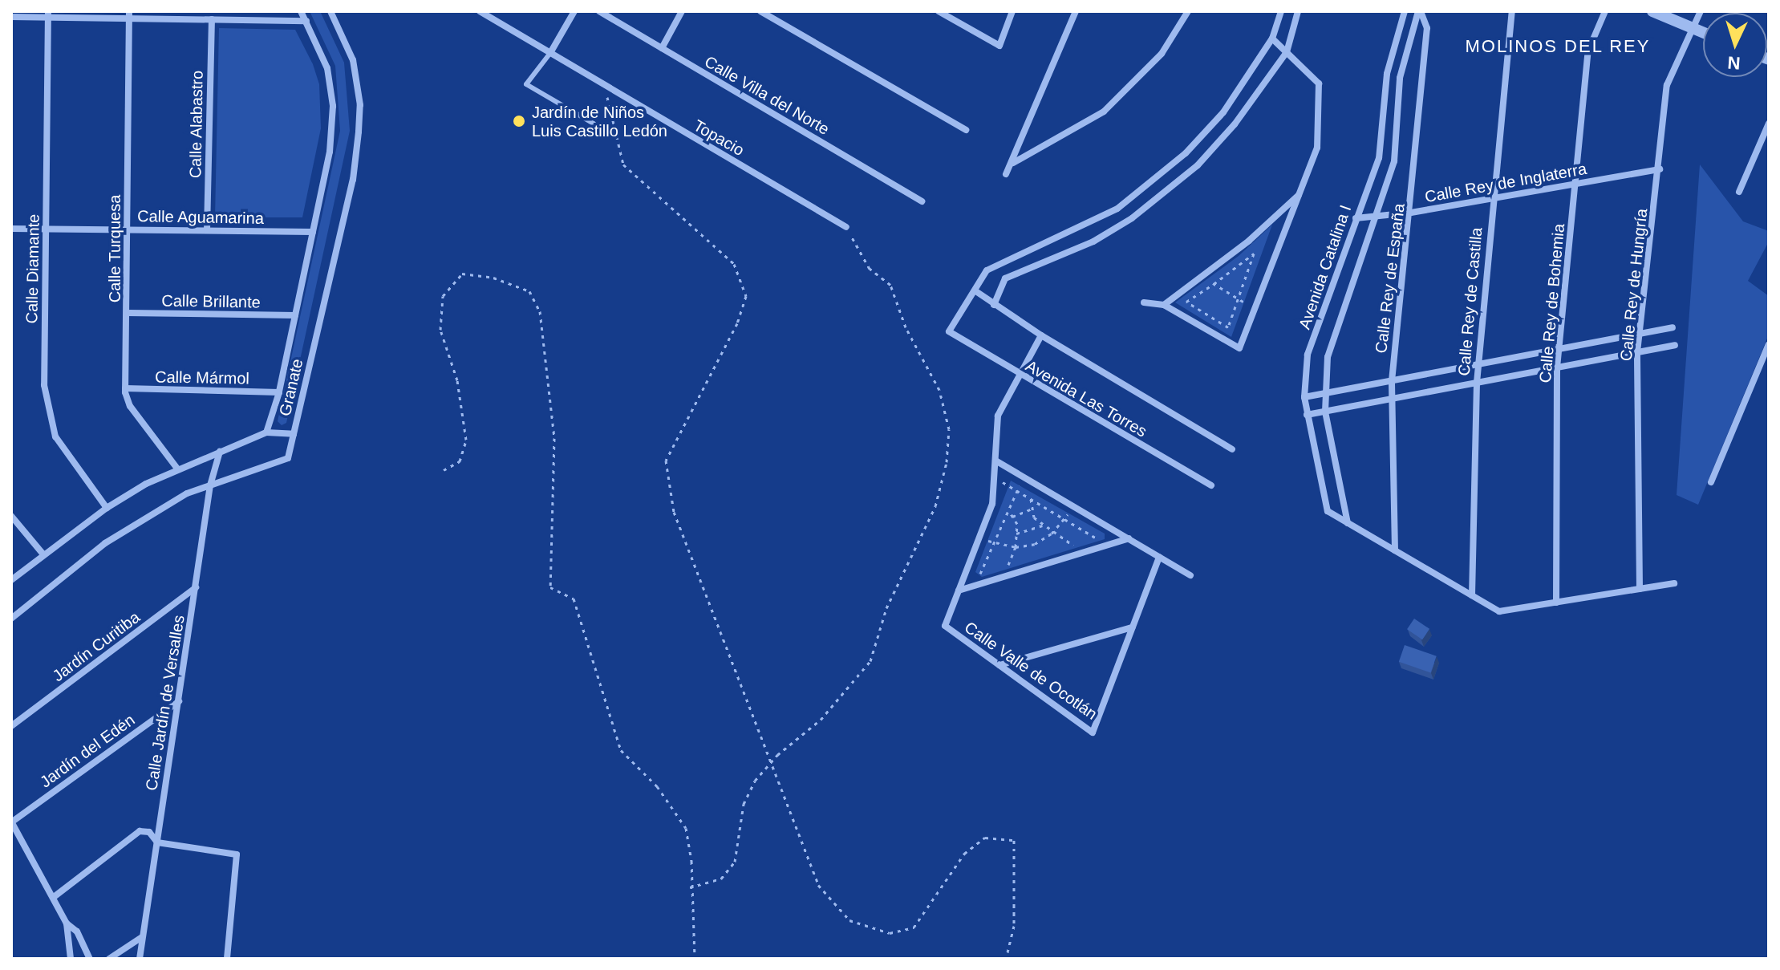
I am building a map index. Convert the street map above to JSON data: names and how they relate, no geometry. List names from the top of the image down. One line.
{"streets":{"street":["Calle Villa del Norte","Calle Alabastro","Topacio","Calle Rey de Inglaterra","Calle Aguamarina","Calle Turquesa","Avenida Catalina I","Calle Diamante","Calle Rey de España","Calle Rey de Hungría","Calle Brillante","Calle Rey de Castilla","Calle Rey de Bohemia","Calle Mármol","Granate","Avenida Las Torres","Jardín Curitiba","Calle Valle de Ocotlán","Calle Jardín de Versalles","Jardín del Edén"]},"crossings":[["Calle Alabastro","Calle Aguamarina"],["Calle Rey de Inglaterra","Avenida Catalina I"],["Calle Rey de Inglaterra","Calle Rey de España"],["Calle Rey de Inglaterra","Calle Rey de Hungría"],["Calle Rey de Inglaterra","Calle Rey de Castilla"],["Calle Rey de Inglaterra","Calle Rey de Bohemia"],["Calle Aguamarina","Calle Turquesa"],["Calle Aguamarina","Calle Diamante"],["Calle Aguamarina","Granate"],["Calle Turquesa","Calle Brillante"],["Calle Turquesa","Calle Mármol"],["Avenida Catalina I","Calle Rey de España"],["Avenida Catalina I","Calle Rey de Hungría"],["Avenida Catalina I","Calle Rey de Castilla"],["Avenida Catalina I","Calle Rey de Bohemia"],["Calle Brillante","Granate"],["Calle Mármol","Granate"],["Avenida Las Torres","Calle Valle de Ocotlán"],["Jardín Curitiba","Calle Jardín de Versalles"],["Calle Jardín de Versalles","Jardín del Edén"]],"districts":["MOLINOS DEL REY"],"places":["Jardín de Niños Luis Castillo Ledón"],"north":"bottom"}
